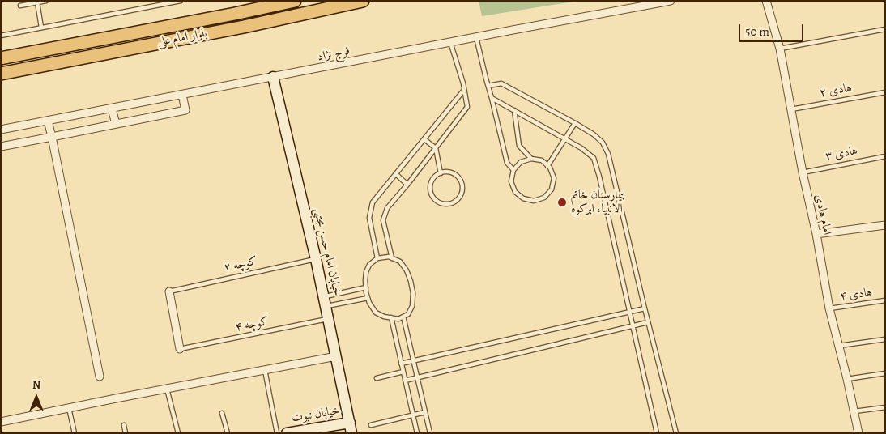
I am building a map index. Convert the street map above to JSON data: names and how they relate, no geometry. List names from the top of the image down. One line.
{"streets":{"main road":["بلوار امام علی"],"street":["فرج نژاد","امام هادی","خیابان امام حسن مجتبی","خیابان نبوت"],"lane":["هادی ۲","هادی ۳","کوچه ۲","هادی ۴","کوچه ۴"]},"crossings":[["فرج نژاد","خیابان امام حسن مجتبی"],["هادی ۲","امام هادی"],["هادی ۳","امام هادی"],["امام هادی","هادی ۴"],["خیابان امام حسن مجتبی","کوچه ۲"],["خیابان امام حسن مجتبی","کوچه ۴"],["خیابان امام حسن مجتبی","خیابان نبوت"]],"places":["بیمارستان خاتم الانبیاء ابرکوه"],"scale_bar":"50 m","north":"top"}
